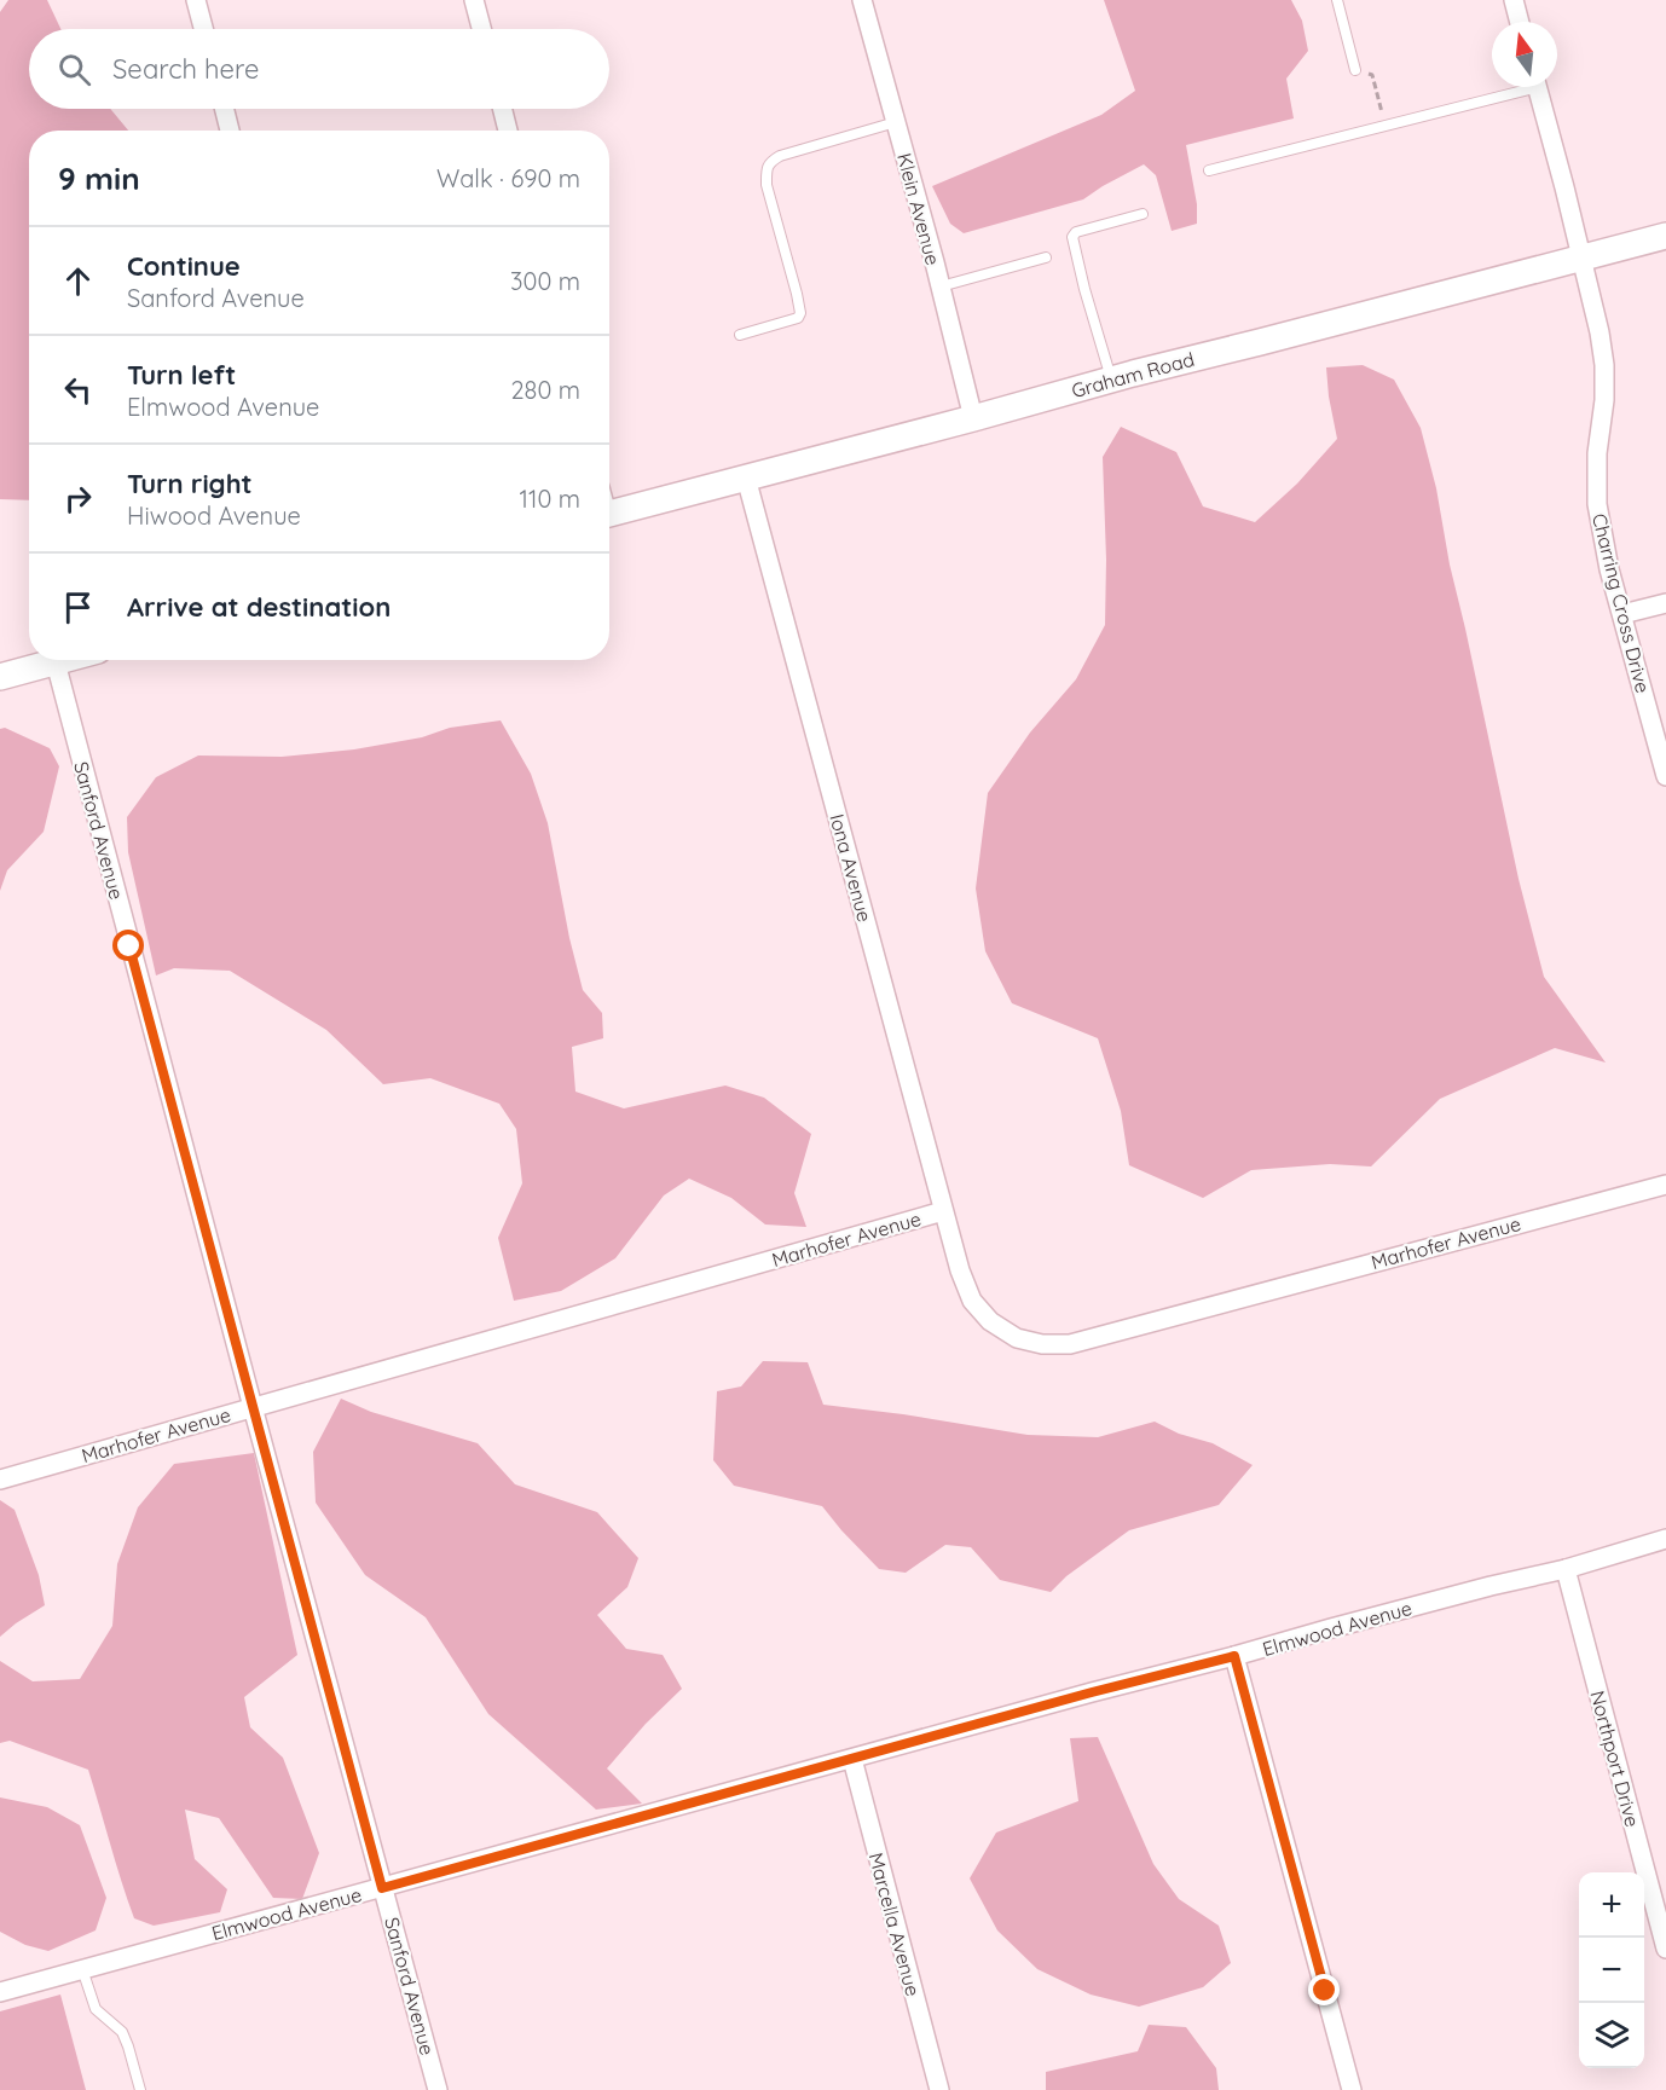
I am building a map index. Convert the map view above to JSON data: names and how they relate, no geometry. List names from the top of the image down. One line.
{"streets":{"main road":["Graham Road"],"street":["Klein Avenue","Charring Cross Drive","Sanford Avenue","Iona Avenue","Marhofer Avenue","Elmwood Avenue","Northport Drive","Marcella Avenue"]},"crossings":[["Klein Avenue","Graham Road"],["Graham Road","Charring Cross Drive"],["Graham Road","Iona Avenue"],["Sanford Avenue","Marhofer Avenue"],["Sanford Avenue","Elmwood Avenue"],["Iona Avenue","Marhofer Avenue"],["Elmwood Avenue","Northport Drive"],["Elmwood Avenue","Marcella Avenue"]],"north":"top","page":{"search":"Search here","heading":["9 min","Walk · 690 m"],"list":[["Continue","Sanford Avenue","300 m"],["Turn left","Elmwood Avenue","280 m"],["Turn right","Hiwood Avenue","110 m"],"Arrive at destination"],"map_buttons":["+","−"]}}
